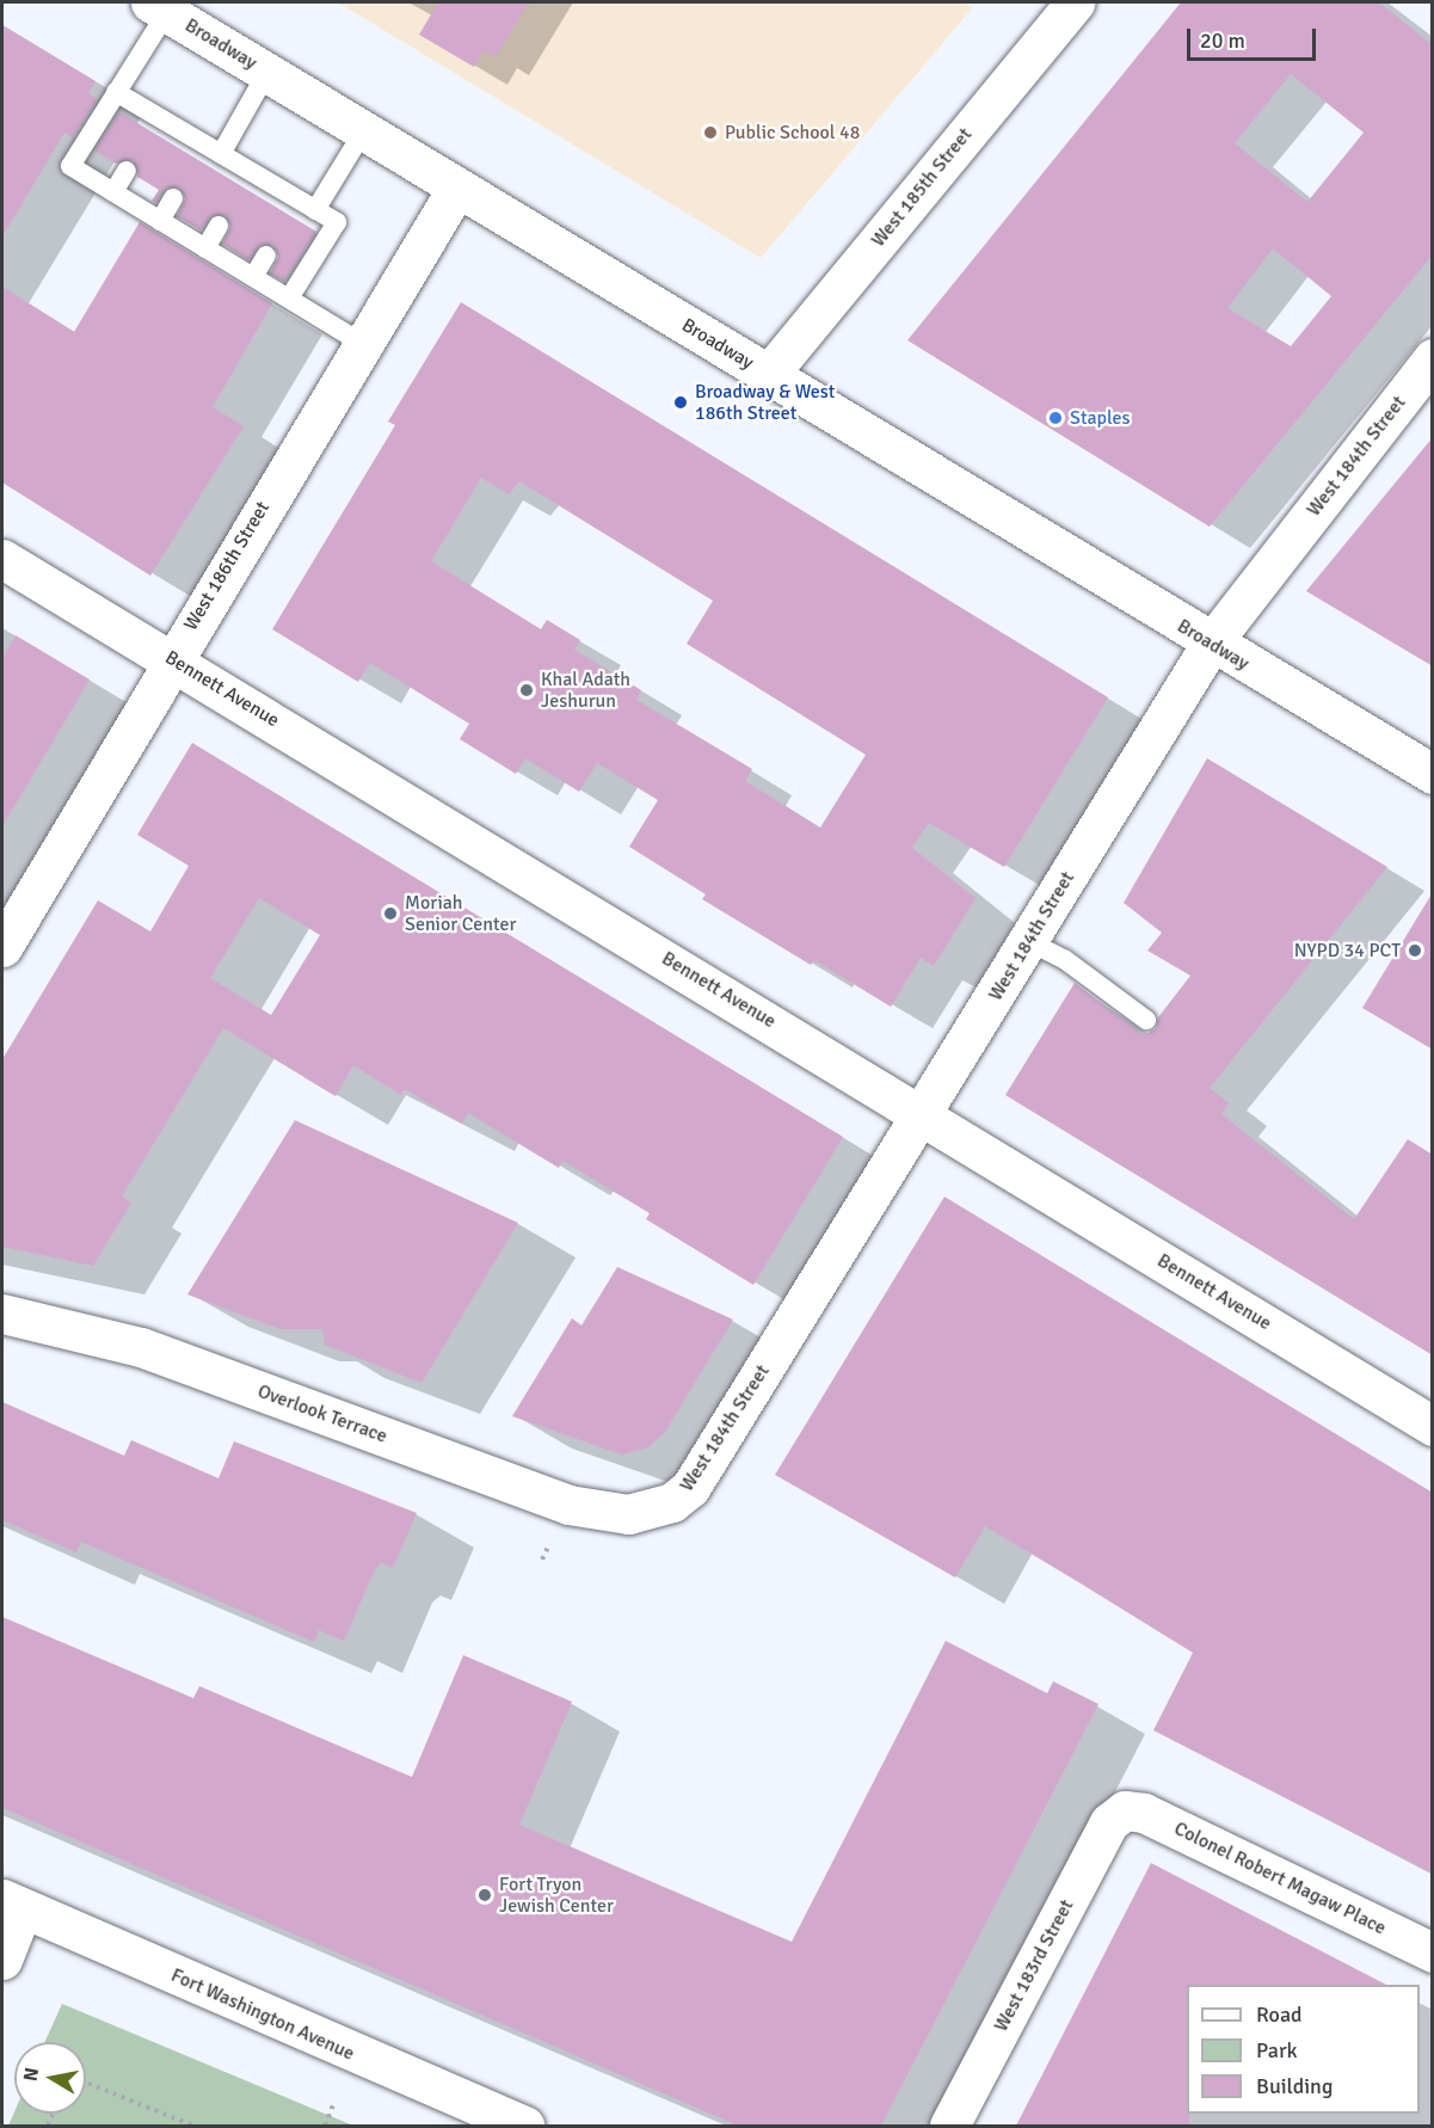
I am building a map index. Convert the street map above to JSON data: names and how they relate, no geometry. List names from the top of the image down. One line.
{"streets":{"street":["Broadway","West 185th Street","West 184th Street","West 186th Street","Bennett Avenue","Overlook Terrace","Colonel Robert Magaw Place","West 183rd Street","Fort Washington Avenue"]},"crossings":[["Broadway","West 185th Street"],["Broadway","West 184th Street"],["Broadway","West 186th Street"],["West 184th Street","Bennett Avenue"],["West 184th Street","Overlook Terrace"],["West 186th Street","Bennett Avenue"],["Colonel Robert Magaw Place","West 183rd Street"]],"places":["Public School 48","Broadway & West 186th Street","Staples","Khal Adath Jeshurun","Moriah Senior Center","NYPD 34 PCT","Fort Tryon Jewish Center"],"legend":["Road","Park","Building"],"scale_bar":"20 m","north":"left"}
